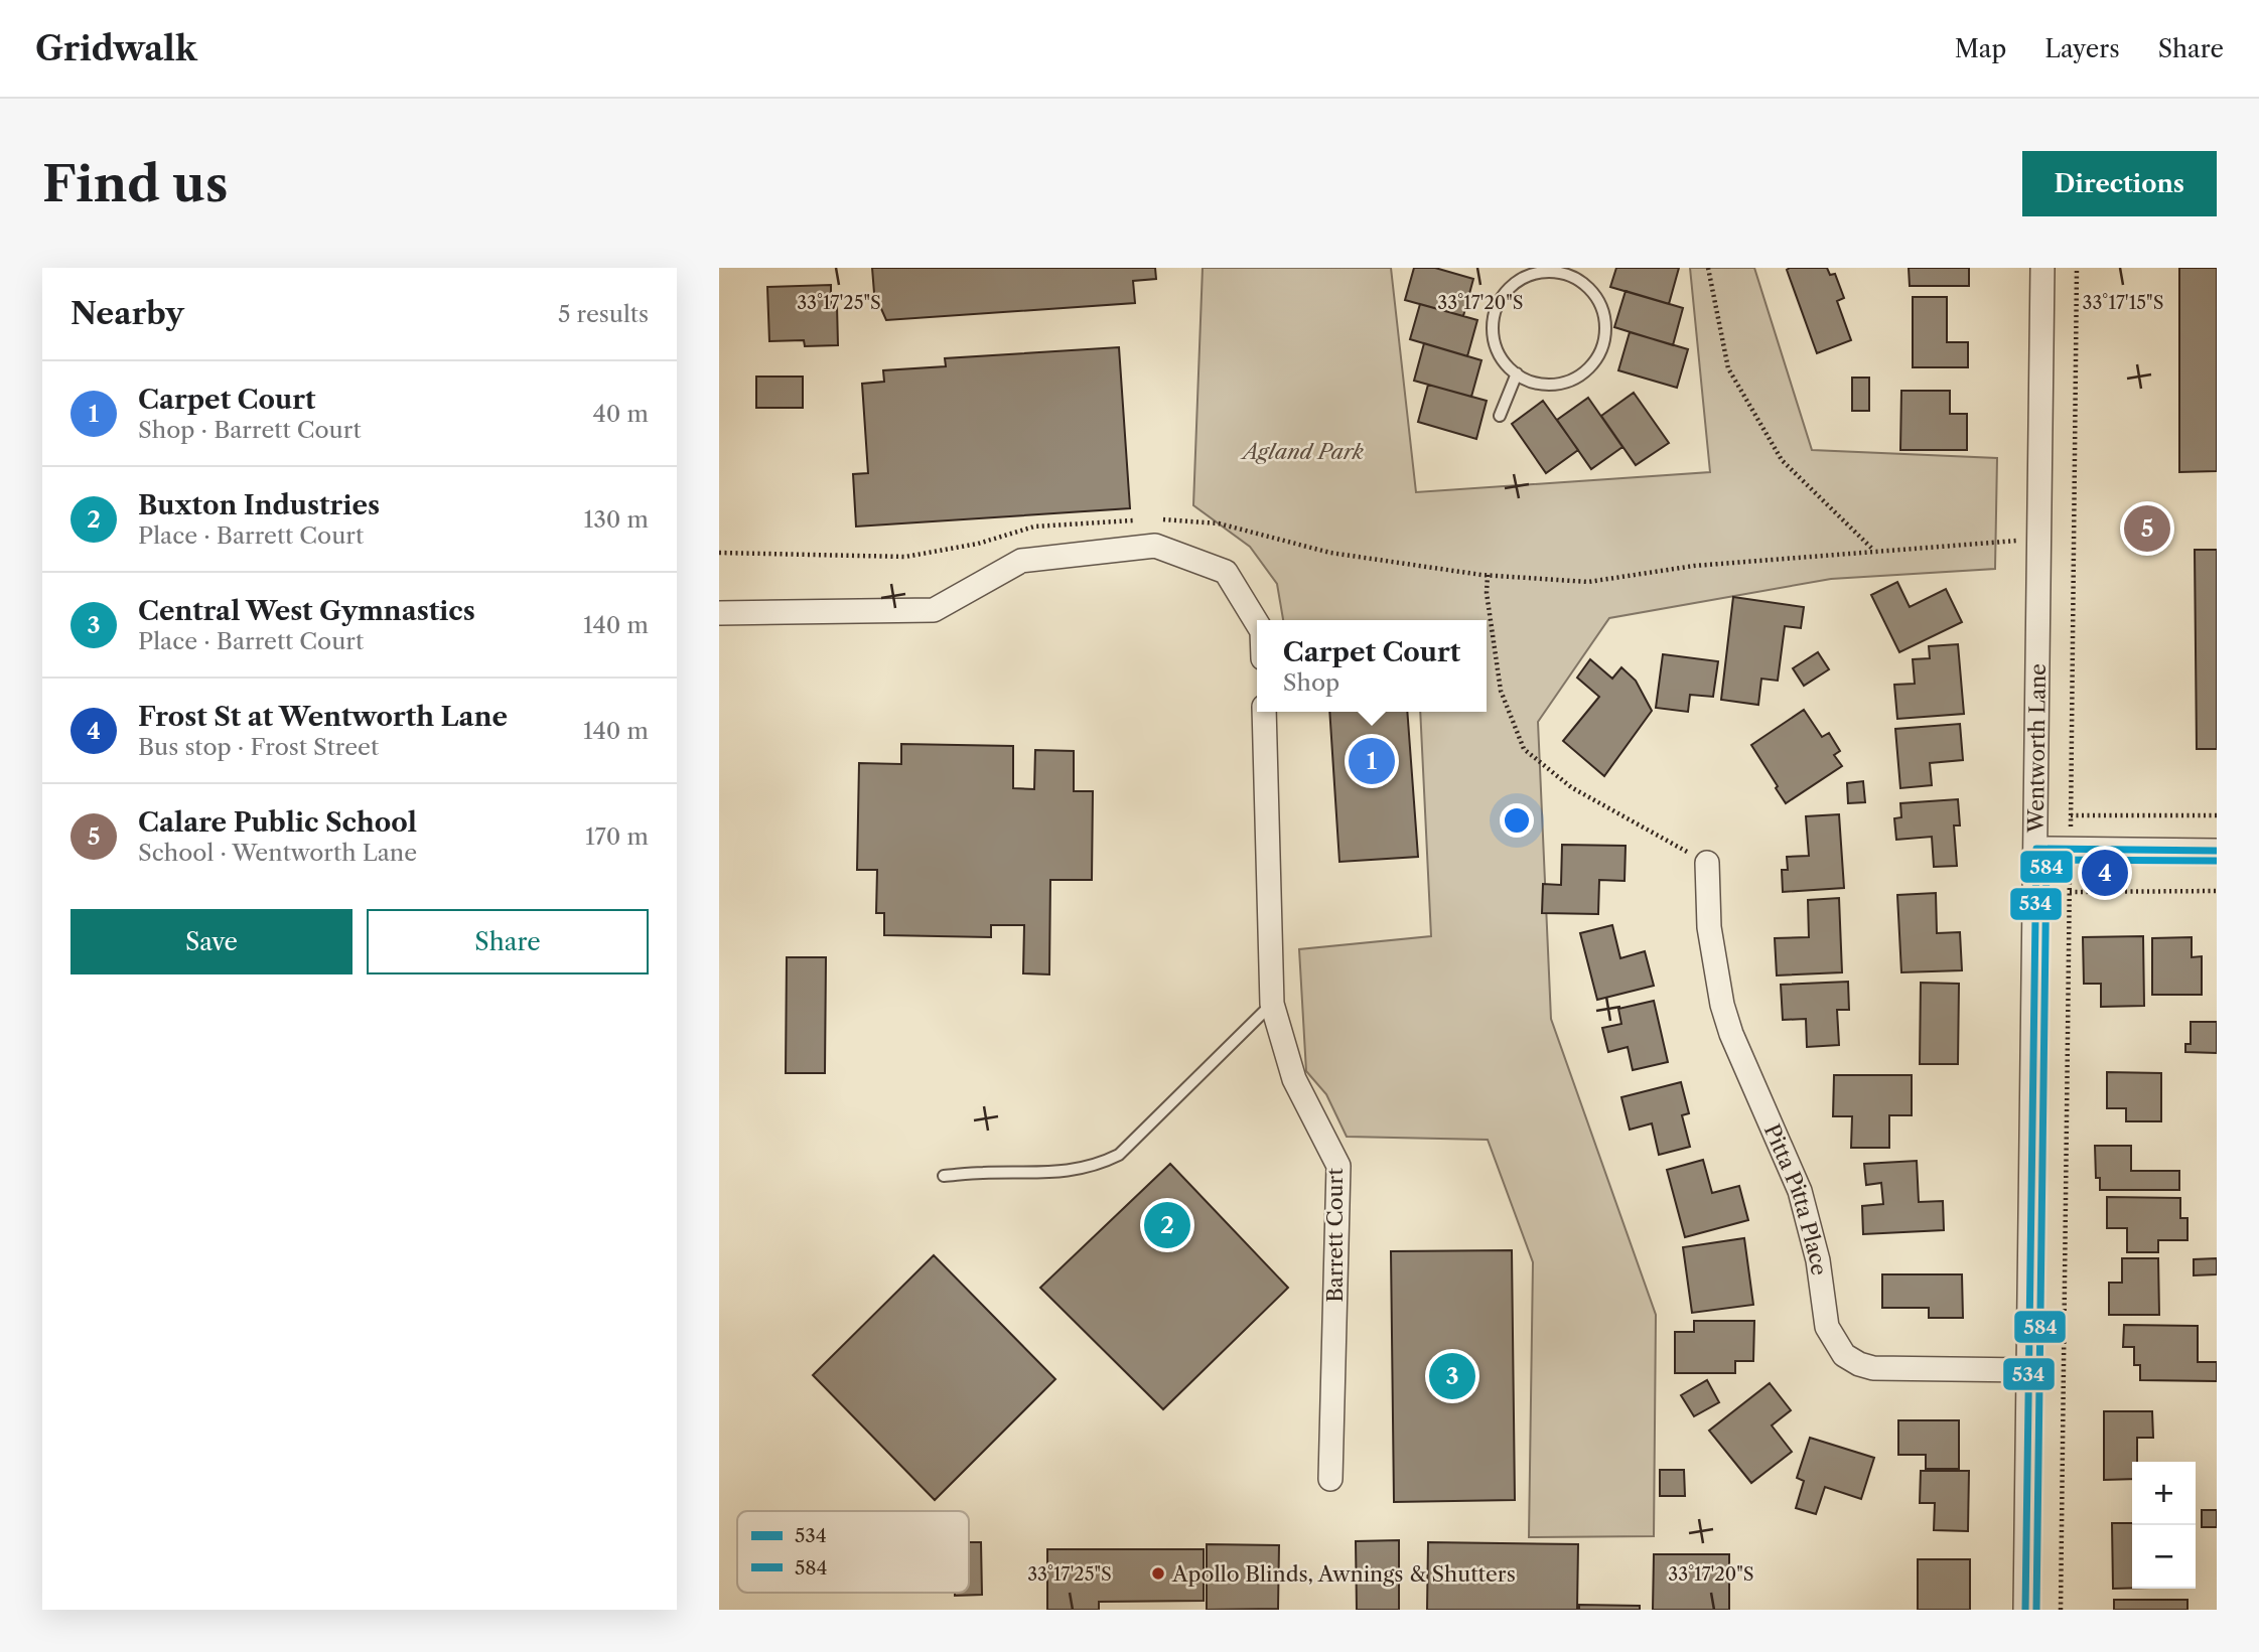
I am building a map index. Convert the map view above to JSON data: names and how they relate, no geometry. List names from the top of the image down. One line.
{"streets":{"street":["Wentworth Lane","Pitta Pitta Place","Barrett Court"]},"crossings":[["Wentworth Lane","Pitta Pitta Place"]],"parks":["Agland Park"],"places":["Apollo Blinds, Awnings & Shutters"],"lines":["transit line 534","transit line 584"],"legend":["534","584"],"page":{"header":"Gridwalk","nav":["Map","Layers","Share"],"buttons":["Directions",["Save","Share"]],"title":"Find us","heading":["Nearby","5 results"],"list":[{"mark":"1","name":"Carpet Court","note":"Shop · Barrett Court","value":"40 m"},{"mark":"2","name":"Buxton Industries","note":"Place · Barrett Court","value":"130 m"},{"mark":"3","name":"Central West Gymnastics","note":"Place · Barrett Court","value":"140 m"},{"mark":"4","name":"Frost St at Wentworth Lane","note":"Bus stop · Frost Street","value":"140 m"},{"mark":"5","name":"Calare Public School","note":"School · Wentworth Lane","value":"170 m"}],"pins":["5","1","4","2","3"],"popup":["Carpet Court","Shop"],"map_buttons":["+","−"]},"coordinates":["33°17'25\"S","33°17'20\"S","33°17'15\"S"]}
